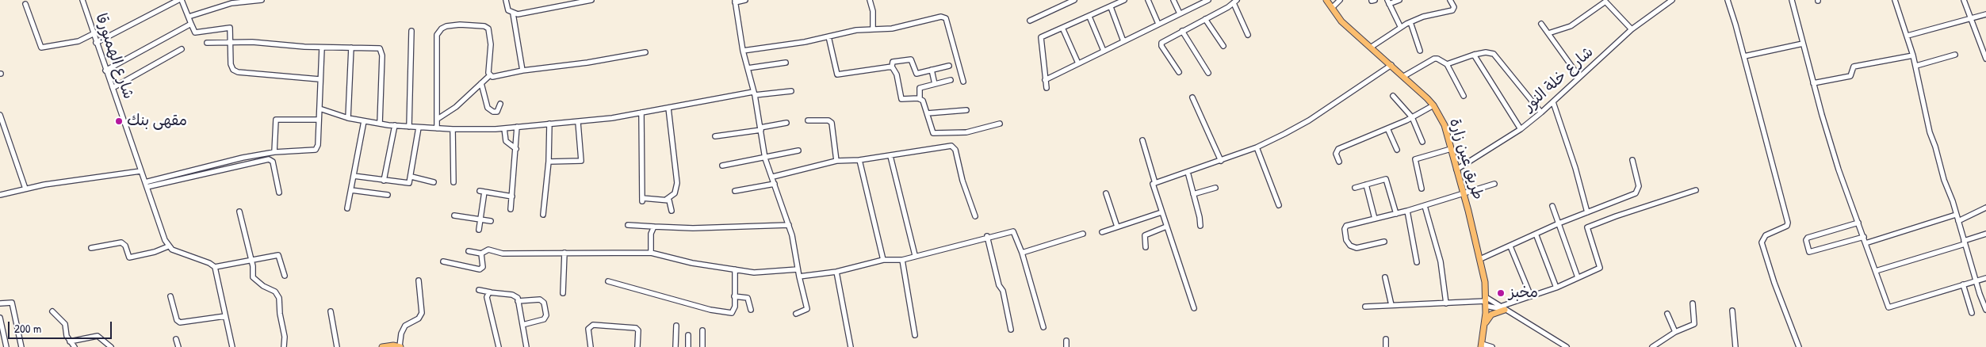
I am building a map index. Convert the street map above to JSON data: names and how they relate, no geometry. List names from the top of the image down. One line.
{"streets":{"main road":["طريق عين زارة"],"street":["شارع الهمبورقا","شارع خلة النور"]},"crossings":[["شارع خلة النور","طريق عين زارة"]],"places":["مقهى بنك","مخبز"],"scale_bar":"200 m"}
